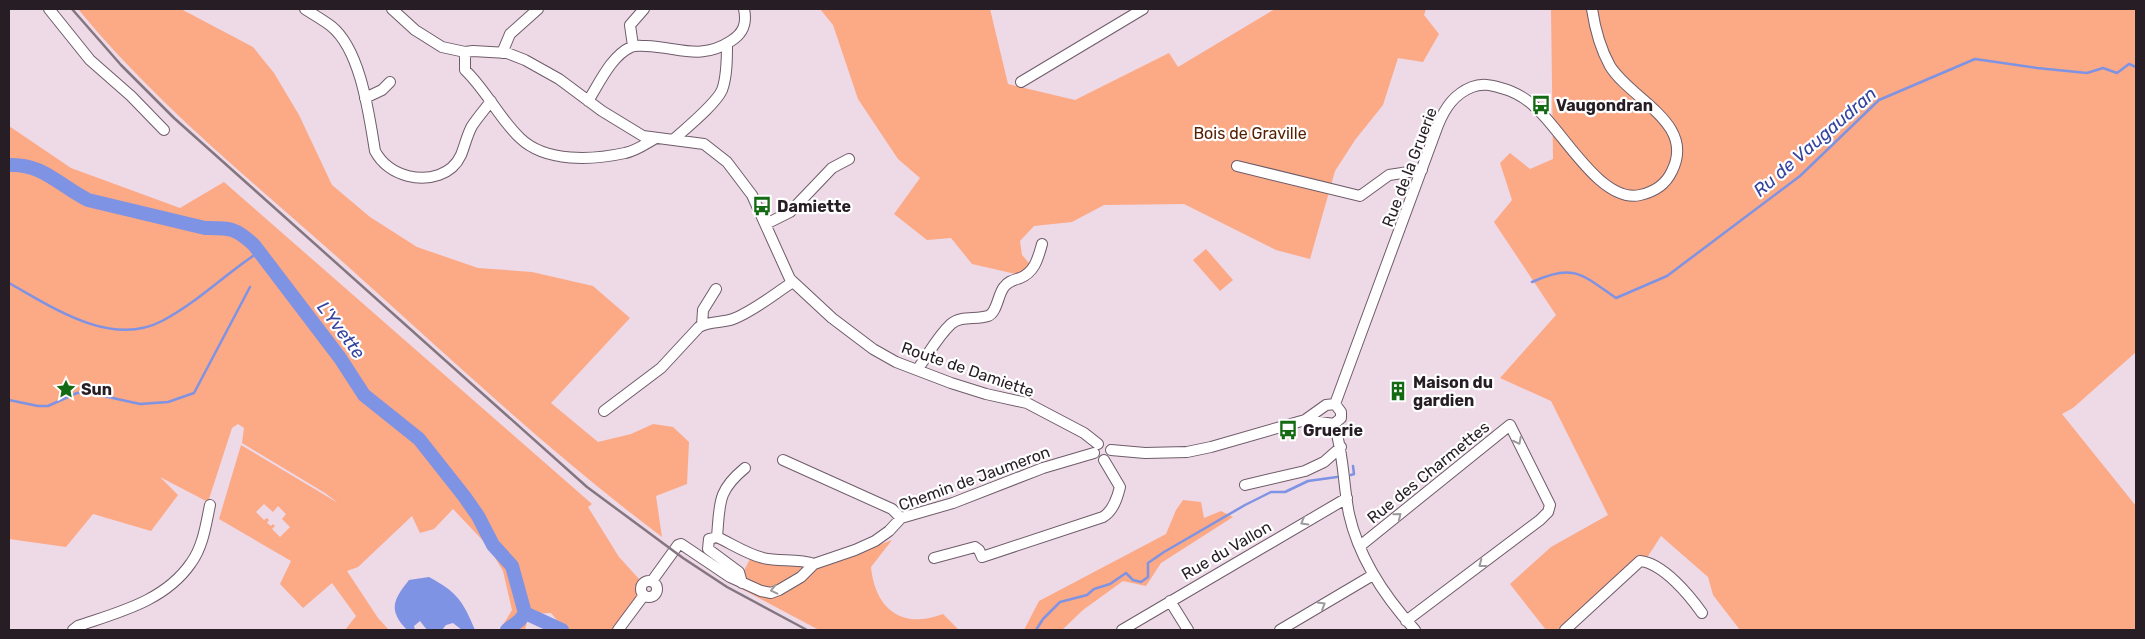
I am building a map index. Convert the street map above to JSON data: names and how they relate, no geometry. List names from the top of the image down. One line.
{"streets":{"street":["Rue de la Gruerie","Route de Damiette","Rue des Charmettes","Chemin de Jaumeron","Rue du Vallon"]},"crossings":[["Route de Damiette","Chemin de Jaumeron"]],"water":["Ru de Vaugaudran","L'Yvette"],"parks":["Bois de Graville"],"places":{"bus stop":["Vaugondran","Damiette","Gruerie"],"place":["Sun"],"building":["Maison du gardien"]}}
